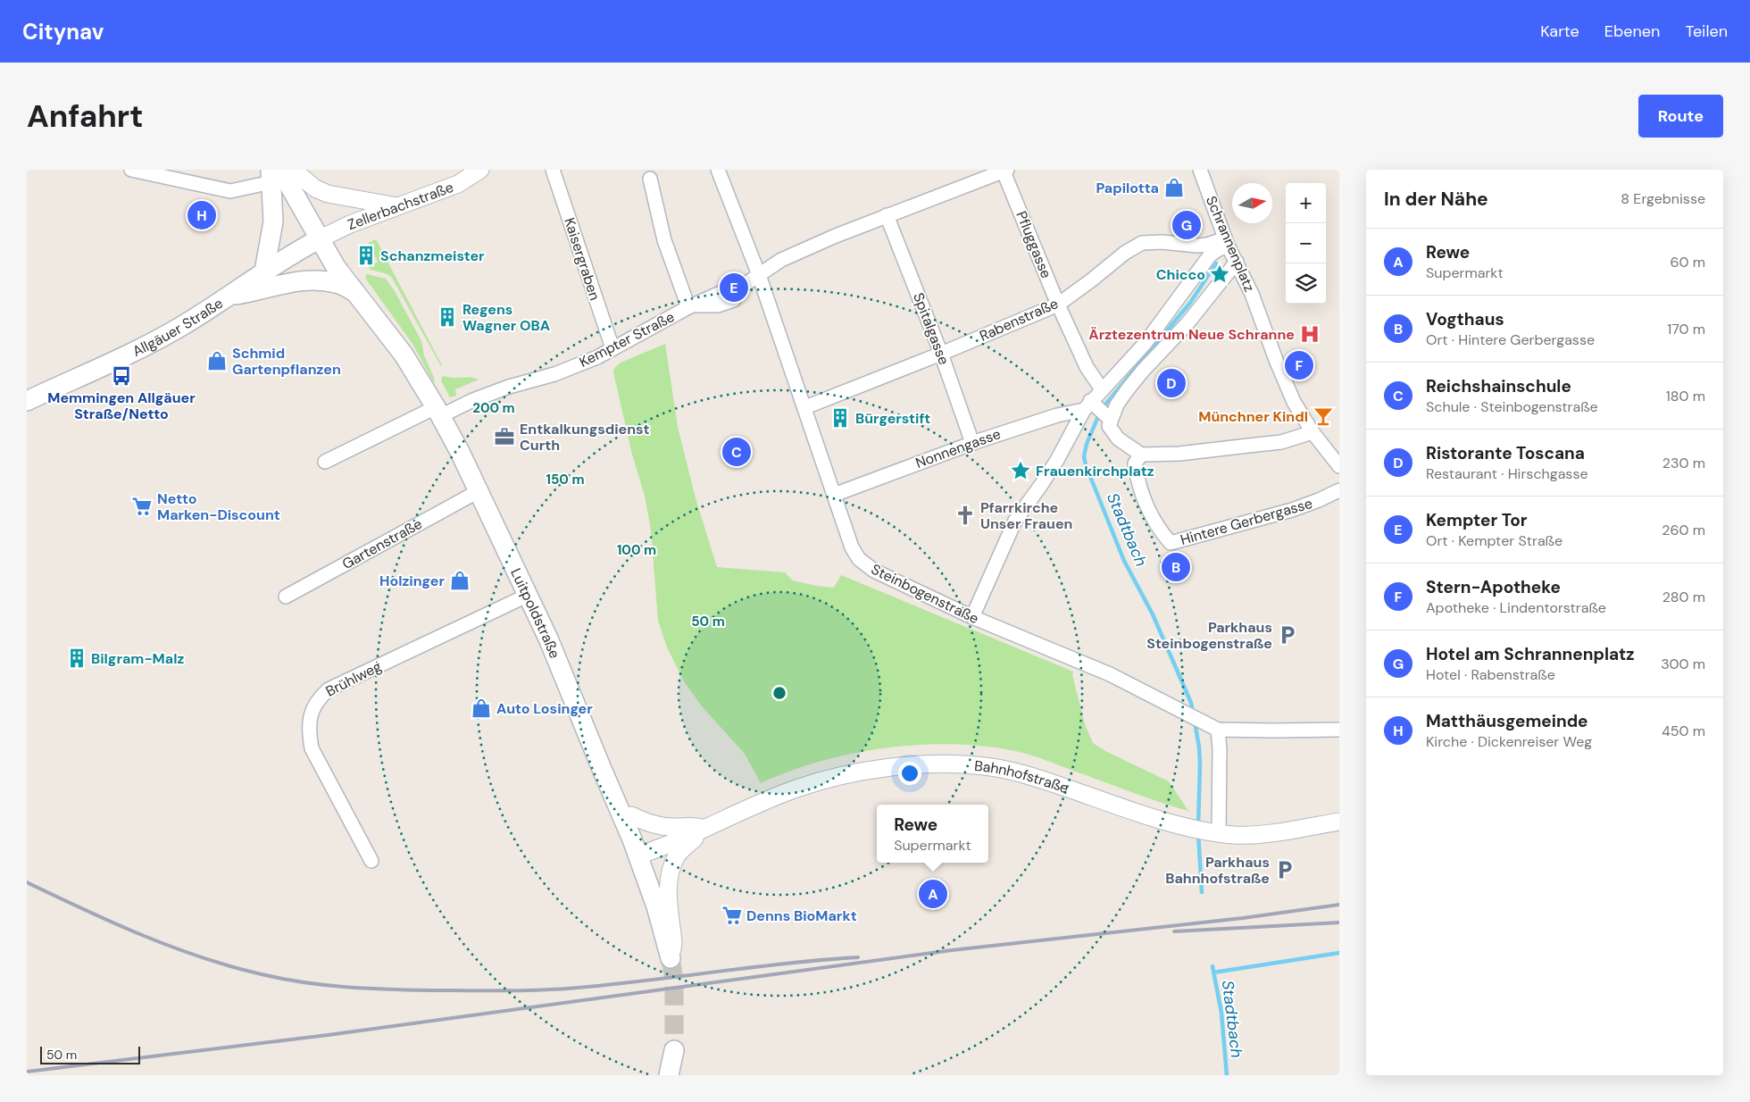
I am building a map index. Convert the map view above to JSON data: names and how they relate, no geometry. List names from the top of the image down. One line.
{"streets":{"main road":["Allgäuer Straße","Luitpoldstraße"],"street":["Zellerbachstraße","Schrannenplatz","Pfluggasse","Kaisergraben","Rabenstraße","Spitalgasse","Kempter Straße","Nonnengasse","Hintere Gerbergasse","Gartenstraße","Steinbogenstraße","Brühlweg","Bahnhofstraße"]},"crossings":[["Zellerbachstraße","Allgäuer Straße"],["Zellerbachstraße","Luitpoldstraße"],["Schrannenplatz","Rabenstraße"],["Pfluggasse","Rabenstraße"],["Pfluggasse","Kempter Straße"],["Kaisergraben","Kempter Straße"],["Rabenstraße","Spitalgasse"],["Rabenstraße","Steinbogenstraße"],["Allgäuer Straße","Luitpoldstraße"],["Spitalgasse","Kempter Straße"],["Spitalgasse","Nonnengasse"],["Kempter Straße","Steinbogenstraße"],["Kempter Straße","Luitpoldstraße"],["Nonnengasse","Steinbogenstraße"],["Gartenstraße","Luitpoldstraße"],["Luitpoldstraße","Brühlweg"],["Luitpoldstraße","Bahnhofstraße"]],"water":["Stadtbach"],"places":{"shop":["Papilotta","Schmid Gartenpflanzen","Holzinger","Auto Losinger"],"building":["Schanzmeister","Regens Wagner OBA","Bürgerstift","Bilgram-Malz"],"place":["Chicco","Frauenkirchplatz"],"hospital":["Ärztezentrum Neue Schranne"],"bus stop":["Memmingen Allgäuer Straße/Netto"],"bar":["Münchner Kindl"],"office":["Entkalkungsdienst Curth"],"supermarket":["Netto Marken-Discount","Denns BioMarkt"],"church":["Pfarrkirche Unser Frauen"],"parking":["Parkhaus Steinbogenstraße","Parkhaus Bahnhofstraße"]},"scale_bar":"50 m","north":"right","page":{"header":"Citynav","nav":["Karte","Ebenen","Teilen"],"buttons":"Route","title":"Anfahrt","heading":["In der Nähe","8 Ergebnisse"],"map_buttons":["+","−"],"pins":["H","G","E","F","D","C","B","A"],"list":[{"mark":"A","name":"Rewe","note":"Supermarkt","value":"60 m"},{"mark":"B","name":"Vogthaus","note":"Ort · Hintere Gerbergasse","value":"170 m"},{"mark":"C","name":"Reichshainschule","note":"Schule · Steinbogenstraße","value":"180 m"},{"mark":"D","name":"Ristorante Toscana","note":"Restaurant · Hirschgasse","value":"230 m"},{"mark":"E","name":"Kempter Tor","note":"Ort · Kempter Straße","value":"260 m"},{"mark":"F","name":"Stern-Apotheke","note":"Apotheke · Lindentorstraße","value":"280 m"},{"mark":"G","name":"Hotel am Schrannenplatz","note":"Hotel · Rabenstraße","value":"300 m"},{"mark":"H","name":"Matthäusgemeinde","note":"Kirche · Dickenreiser Weg","value":"450 m"}],"popup":["Rewe","Supermarkt"],"scale":"50 m"},"rings":["200 m","150 m","100 m","50 m"]}
